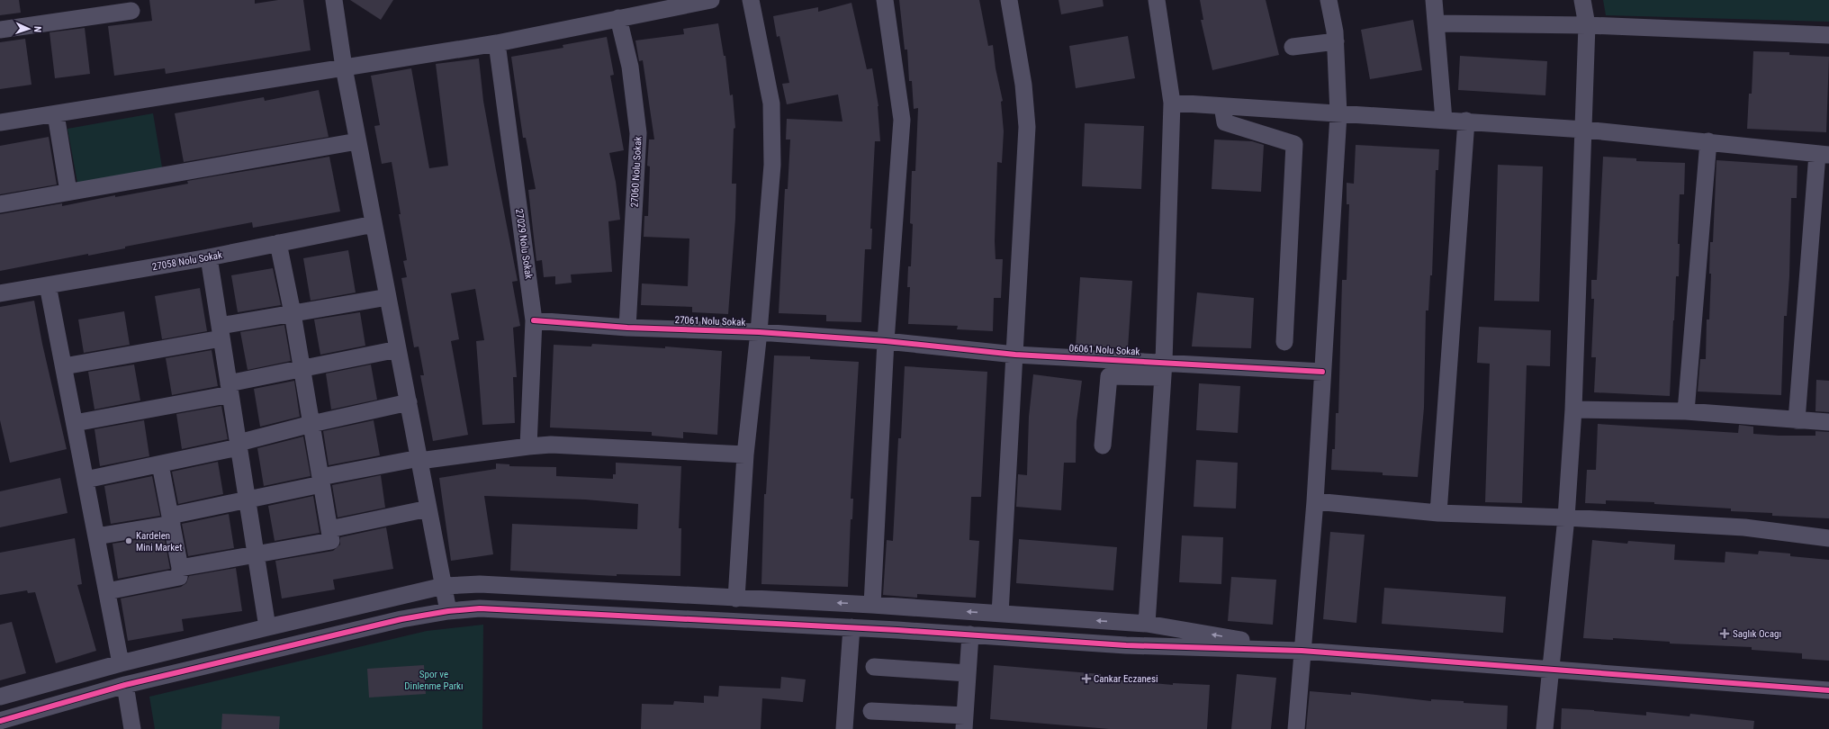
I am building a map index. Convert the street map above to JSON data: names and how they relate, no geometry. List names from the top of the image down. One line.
{"streets":{"street":["27060 Nolu Sokak","27029 Nolu Sokak","27058 Nolu Sokak","27061 Nolu Sokak","06061 Nolu Sokak"]},"crossings":[["27060 Nolu Sokak","27061 Nolu Sokak"],["27029 Nolu Sokak","27061 Nolu Sokak"],["27061 Nolu Sokak","06061 Nolu Sokak"]],"parks":["Spor ve Dinlenme Parkı"],"places":{"other":["Kardelen Mini Market"],"health":["Saglık Ocagı","Cankar Eczanesi"]},"north":"right"}
